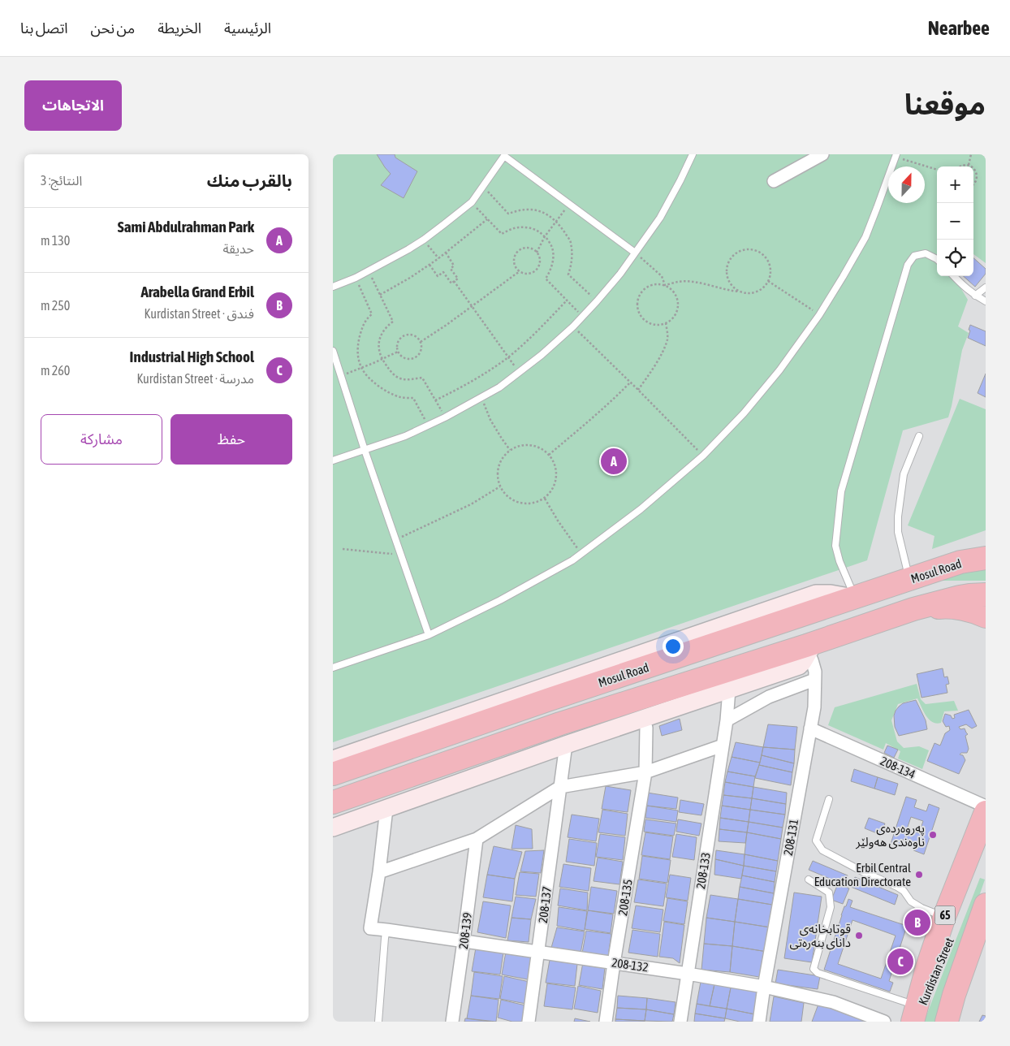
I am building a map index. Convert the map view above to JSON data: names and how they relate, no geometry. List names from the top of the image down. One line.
{"streets":{"highway":["Mosul Road","65","Kurdistan Street"],"street":["208-134","208-131","208-133","208-135","208-137","208-139","208-132"]},"crossings":[["208-134","208-131"],["208-131","208-132"],["208-133","208-132"],["208-135","208-132"],["208-137","208-132"],["208-139","208-132"]],"places":["پەروەردەی ناوەندی هەولێر","Erbil Central Education Directorate","قوتابخانەی دانای بنەرەتی"],"north":"top","page":{"header":"Nearbee","nav":["الرئيسية","الخريطة","من نحن","اتصل بنا"],"title":"موقعنا","buttons":["الاتجاهات",["حفظ","مشاركة"]],"heading":["بالقرب منك","النتائج: 3"],"map_buttons":["+","−"],"list":[{"mark":"A","name":"Sami Abdulrahman Park","note":"حديقة","value":"130 m"},{"mark":"B","name":"Arabella Grand Erbil","note":"فندق · Kurdistan Street","value":"250 m"},{"mark":"C","name":"Industrial High School","note":"مدرسة · Kurdistan Street","value":"260 m"}],"pins":["A","B","C"]}}
